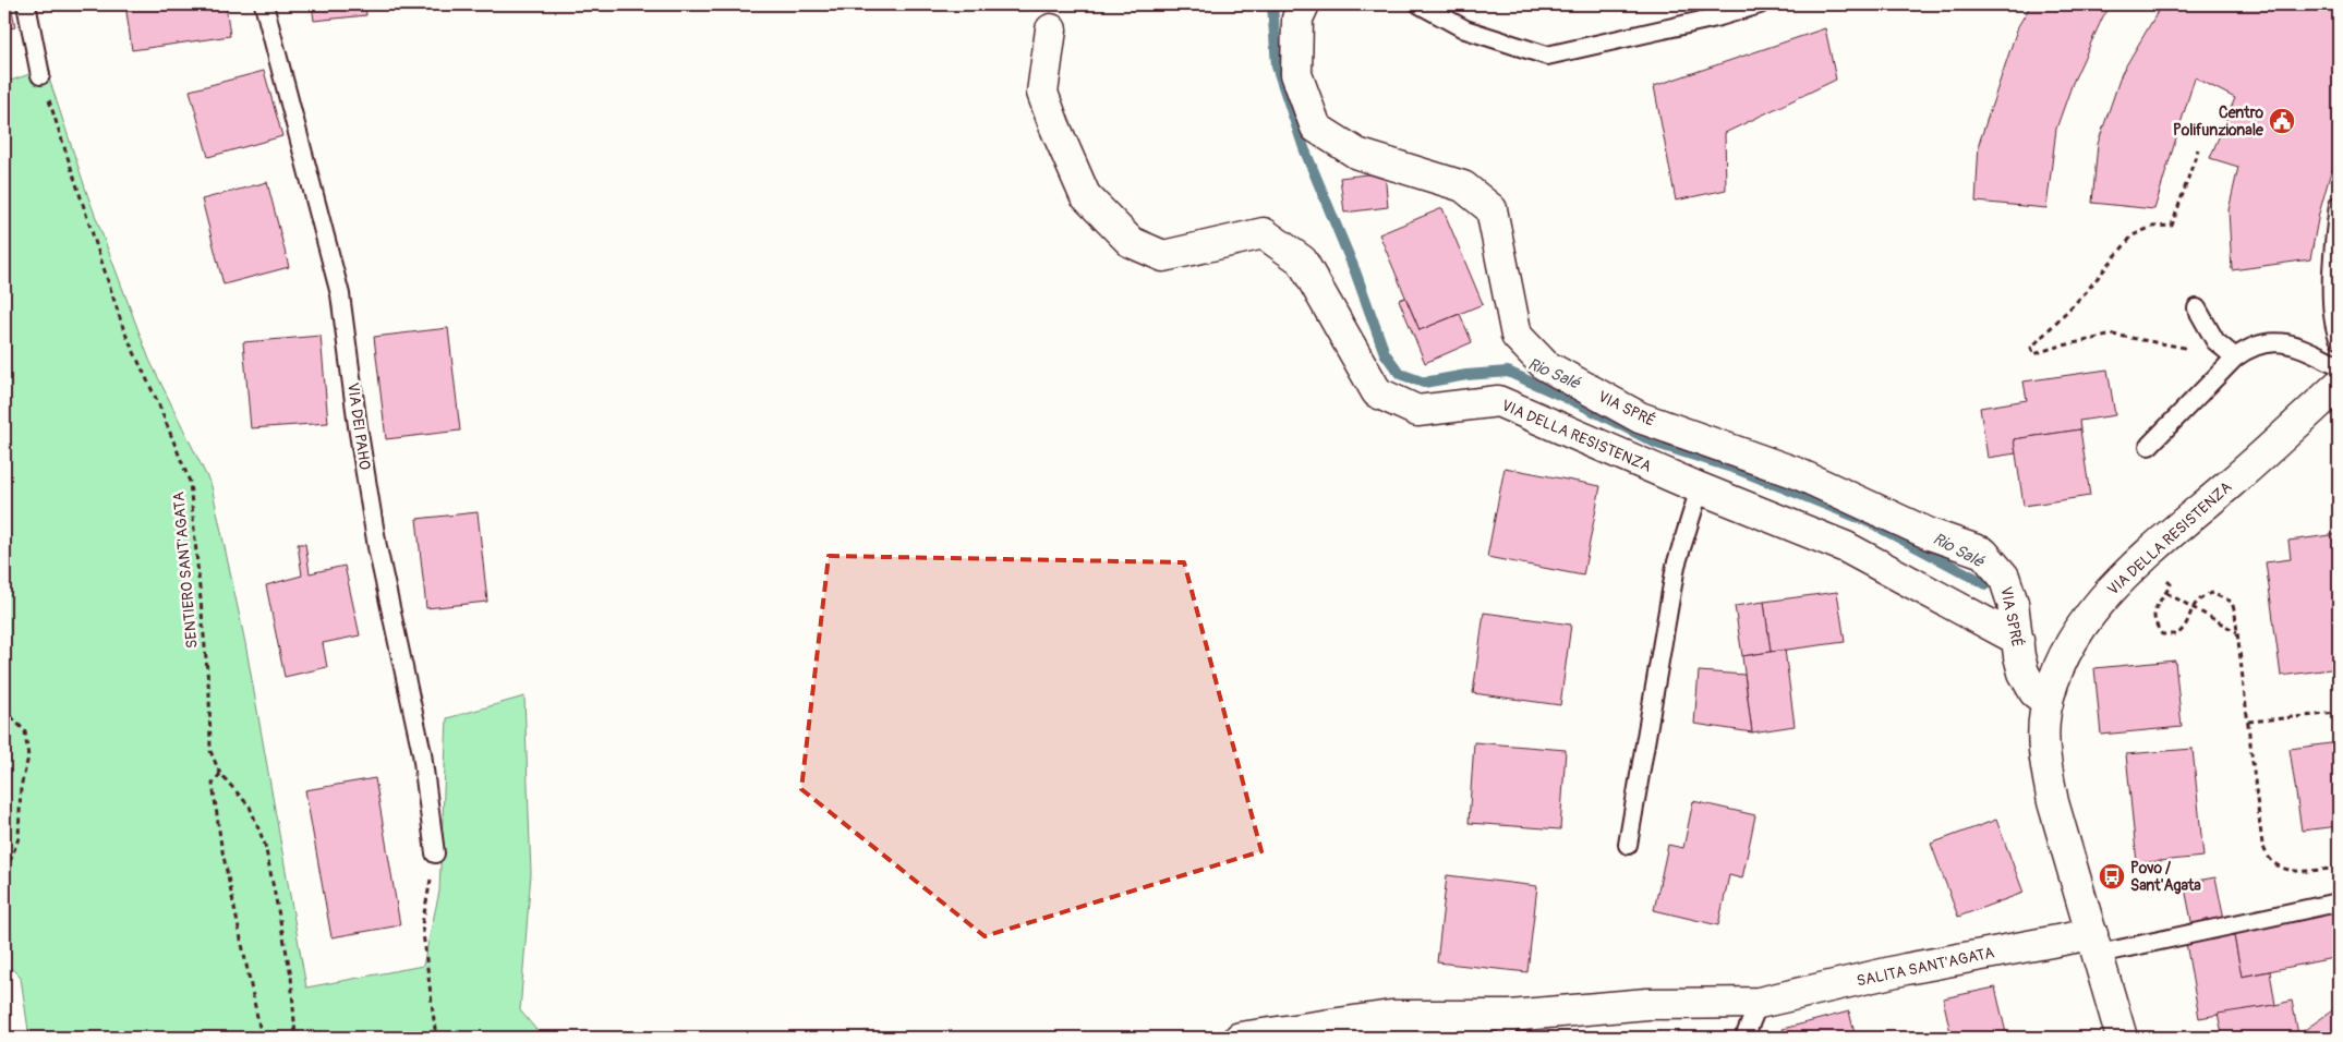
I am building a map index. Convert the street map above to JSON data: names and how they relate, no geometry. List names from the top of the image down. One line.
{"streets":{"street":["VIA SPRÉ","VIA DELLA RESISTENZA","SALITA SANT'AGATA"],"lane":["VIA DEI PAHO"],"path":["SENTIERO SANT'AGATA"]},"crossings":[["VIA SPRÉ","VIA DELLA RESISTENZA"],["VIA DELLA RESISTENZA","SALITA SANT'AGATA"]],"water":["Rio Salé"],"places":{"public building":["Centro Polifunzionale"],"bus stop":["Povo / Sant'Agata"]}}
